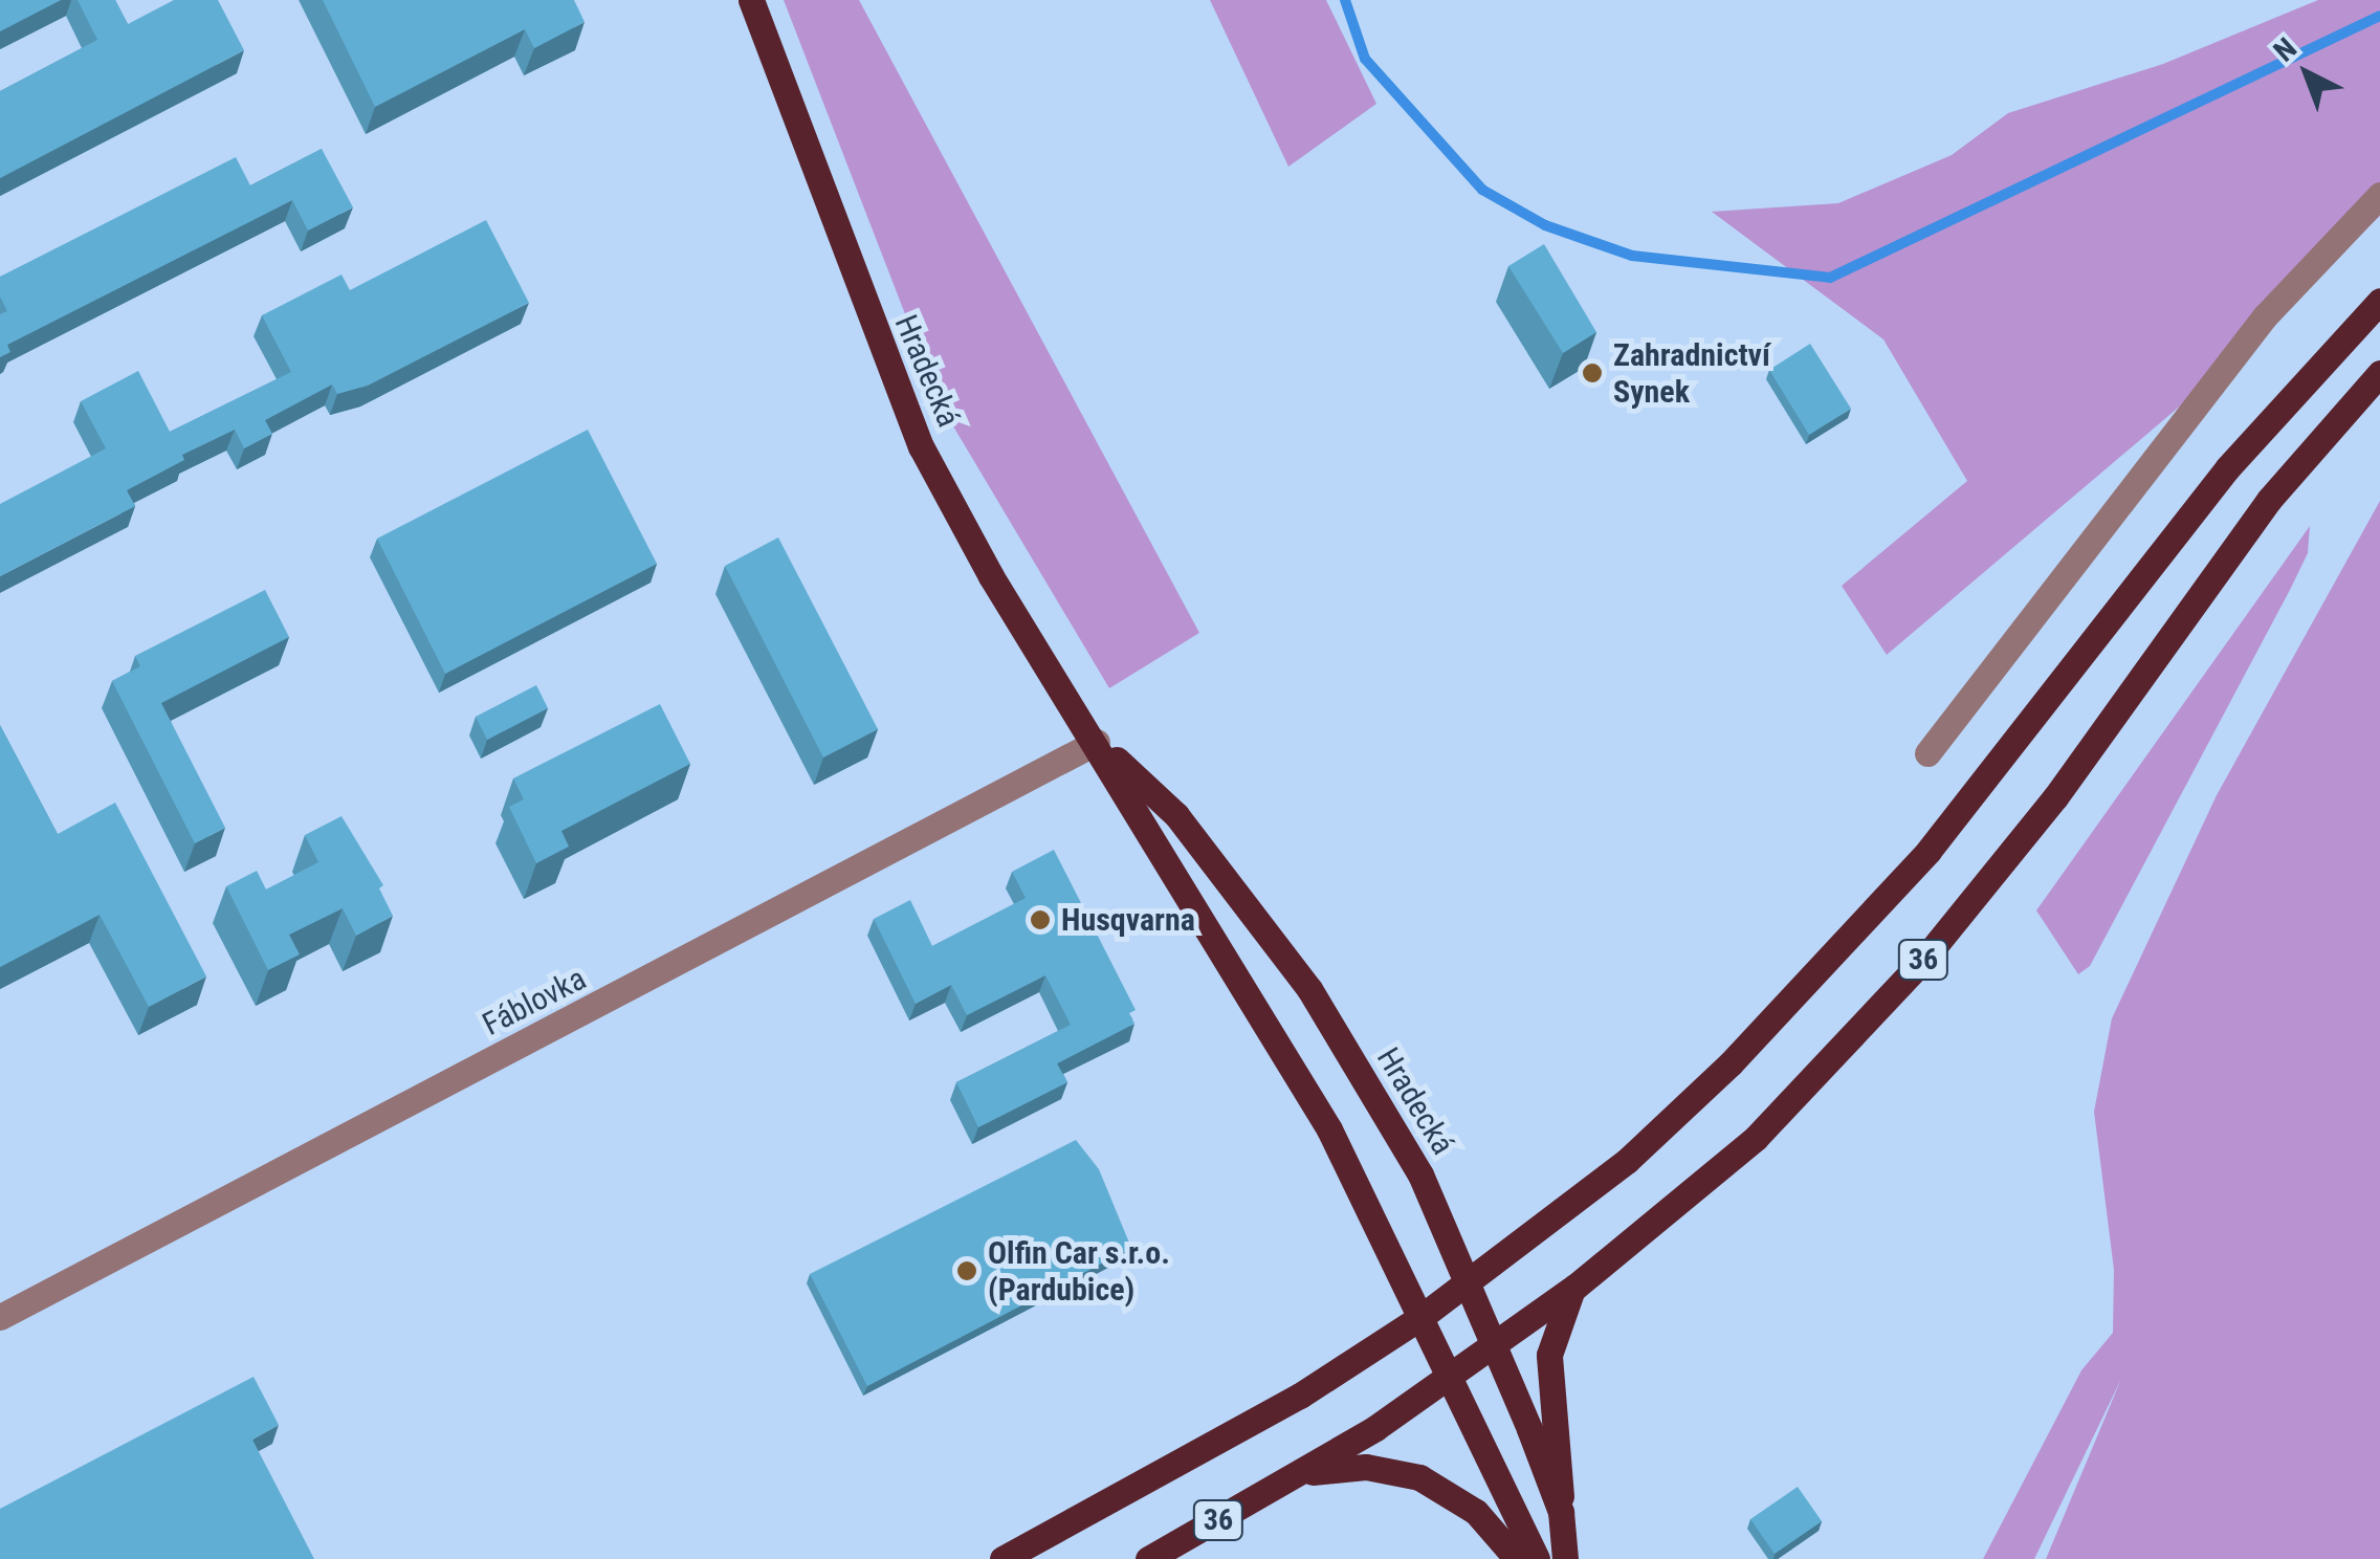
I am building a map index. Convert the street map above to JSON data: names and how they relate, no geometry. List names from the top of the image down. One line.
{"streets":{"main road":["Hradecká","36"],"street":["Fáblovka"]},"crossings":[["Hradecká","36"],["Hradecká","Fáblovka"]],"places":["Zahradnictví Synek","Husqvarna","Olfin Car s.r.o. (Pardubice)"],"north":"top left"}
